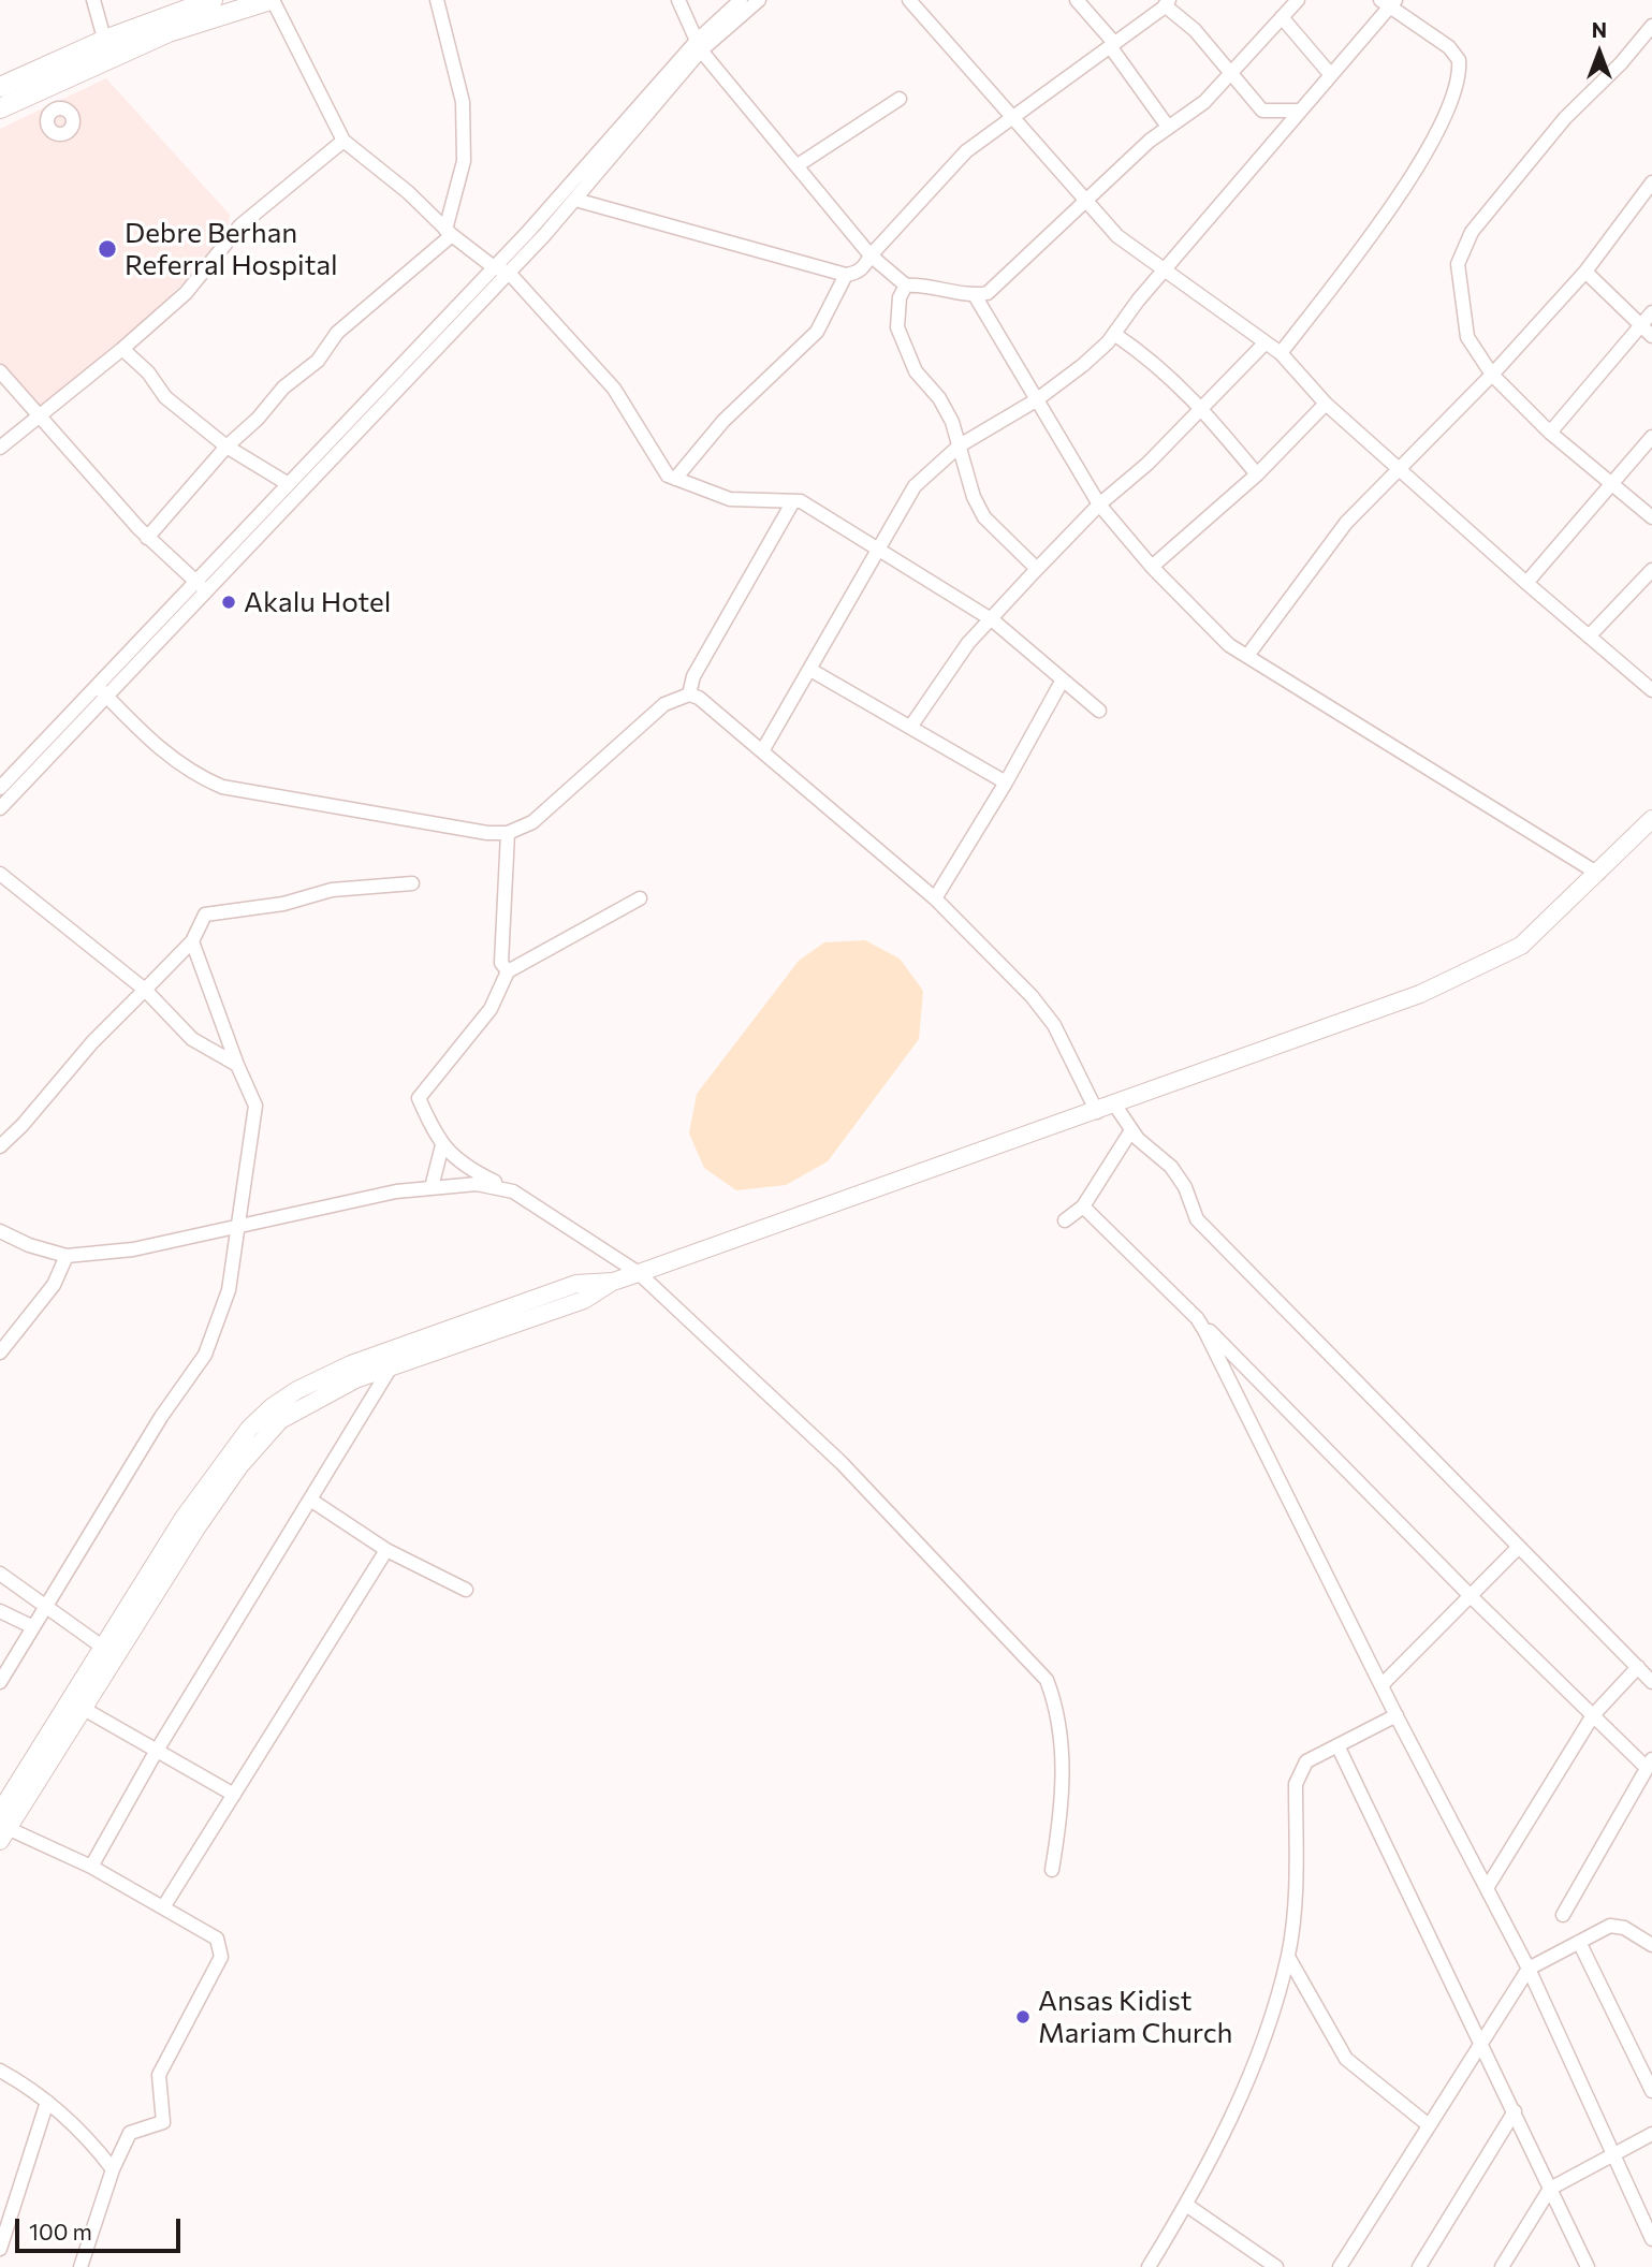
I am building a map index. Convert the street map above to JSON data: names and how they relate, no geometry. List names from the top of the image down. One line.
{"places":["Debre Berhan Referral Hospital","Akalu Hotel","Ansas Kidist Mariam Church"],"scale_bar":"100 m","north":"top"}
